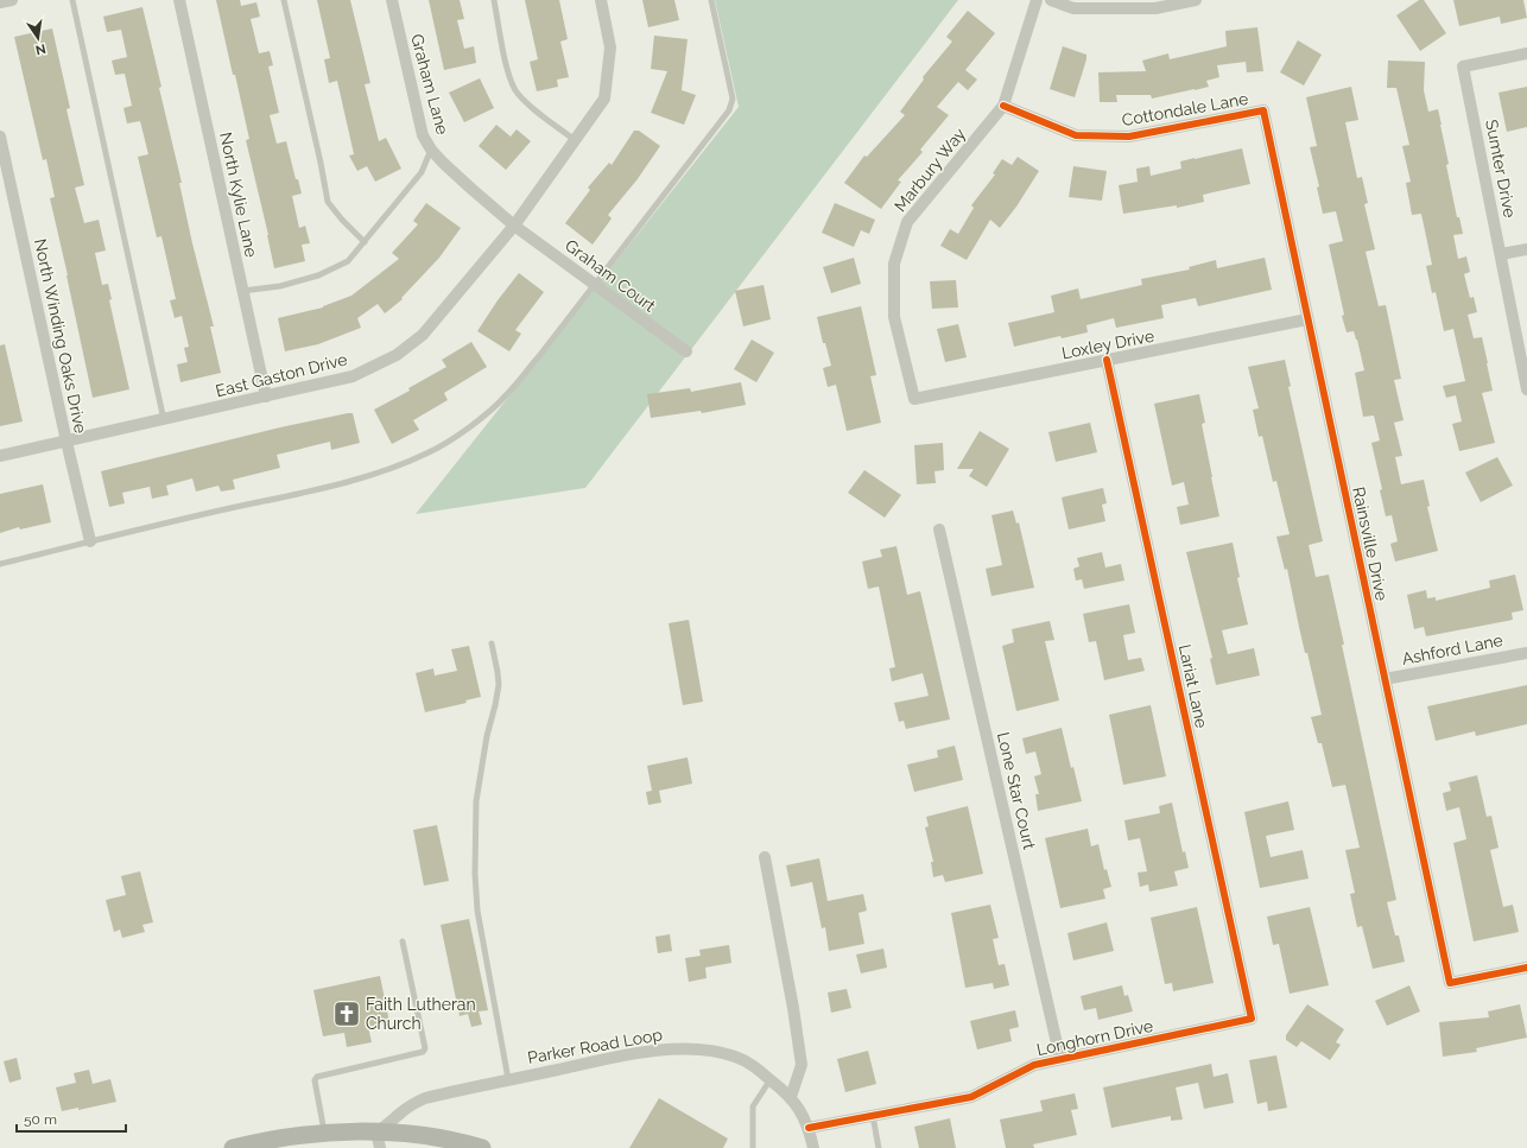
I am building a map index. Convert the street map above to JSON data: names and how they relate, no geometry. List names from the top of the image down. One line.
{"streets":{"street":["Graham Lane","Cottondale Lane","Sumter Drive","Marbury Way","North Kylie Lane","Graham Court","North Winding Oaks Drive","Loxley Drive","East Gaston Drive","Rainsville Drive","Ashford Lane","Lariat Lane","Lone Star Court","Longhorn Drive","Parker Road Loop"]},"crossings":[["Graham Lane","Graham Court"],["Graham Lane","East Gaston Drive"],["Cottondale Lane","Marbury Way"],["Cottondale Lane","Rainsville Drive"],["Marbury Way","Loxley Drive"],["North Kylie Lane","East Gaston Drive"],["Graham Court","East Gaston Drive"],["North Winding Oaks Drive","East Gaston Drive"],["Loxley Drive","Rainsville Drive"],["Loxley Drive","Lariat Lane"],["Rainsville Drive","Ashford Lane"],["Lariat Lane","Longhorn Drive"],["Lone Star Court","Longhorn Drive"],["Longhorn Drive","Parker Road Loop"]],"places":{"church":["Faith Lutheran Church"]},"scale_bar":"50 m","north":"bottom"}
